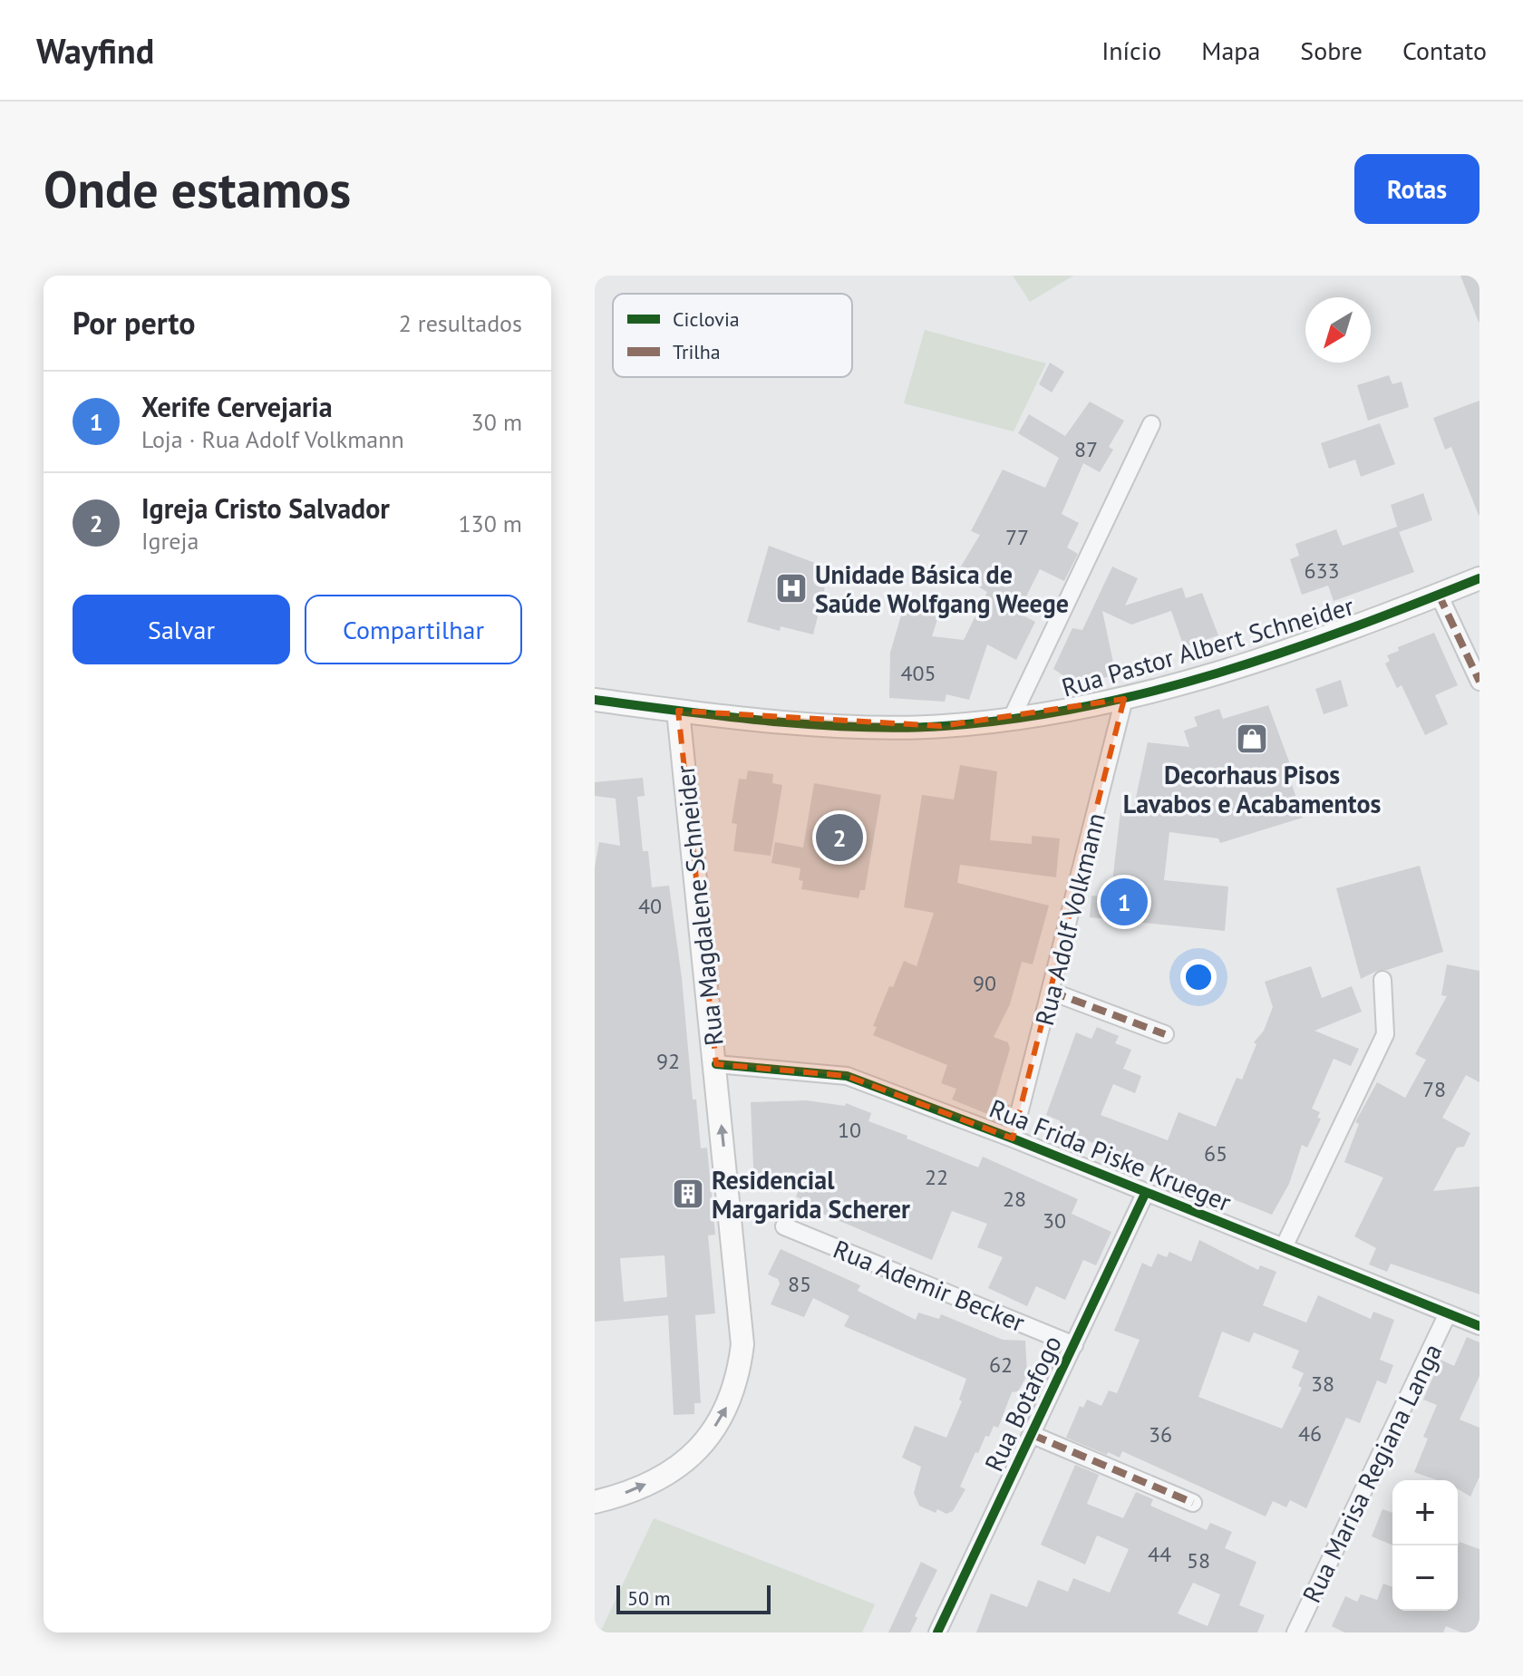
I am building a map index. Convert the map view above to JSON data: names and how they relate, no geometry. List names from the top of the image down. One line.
{"streets":{"main road":["Rua Pastor Albert Schneider","Rua Magdalene Schneider"],"street":["Rua Adolf Volkmann","Rua Frida Piske Krueger","Rua Ademir Becker","Rua Botafogo","Rua Marisa Regiana Langa"]},"crossings":[["Rua Pastor Albert Schneider","Rua Magdalene Schneider"],["Rua Pastor Albert Schneider","Rua Adolf Volkmann"],["Rua Magdalene Schneider","Rua Frida Piske Krueger"],["Rua Adolf Volkmann","Rua Frida Piske Krueger"],["Rua Frida Piske Krueger","Rua Botafogo"],["Rua Frida Piske Krueger","Rua Marisa Regiana Langa"],["Rua Ademir Becker","Rua Botafogo"]],"one_way":["Rua Magdalene Schneider"],"places":{"hospital":["Unidade Básica de Saúde Wolfgang Weege"],"shop":["Decorhaus Pisos Lavabos e Acabamentos"],"building":["Residencial Margarida Scherer"]},"house_numbers":["87","77","633","405","40","90","92","78","10","65","22","28","30","85","62","38","46","36","44","58"],"legend":["Ciclovia","Trilha"],"scale_bar":"50 m","north":"bottom left","page":{"header":"Wayfind","nav":["Início","Mapa","Sobre","Contato"],"buttons":["Rotas",["Salvar","Compartilhar"]],"title":"Onde estamos","heading":["Por perto","2 resultados"],"list":[{"mark":"1","name":"Xerife Cervejaria","note":"Loja · Rua Adolf Volkmann","value":"30 m"},{"mark":"2","name":"Igreja Cristo Salvador","note":"Igreja","value":"130 m"}],"pins":["2","1"],"map_buttons":["+","−"],"scale":"50 m"}}
